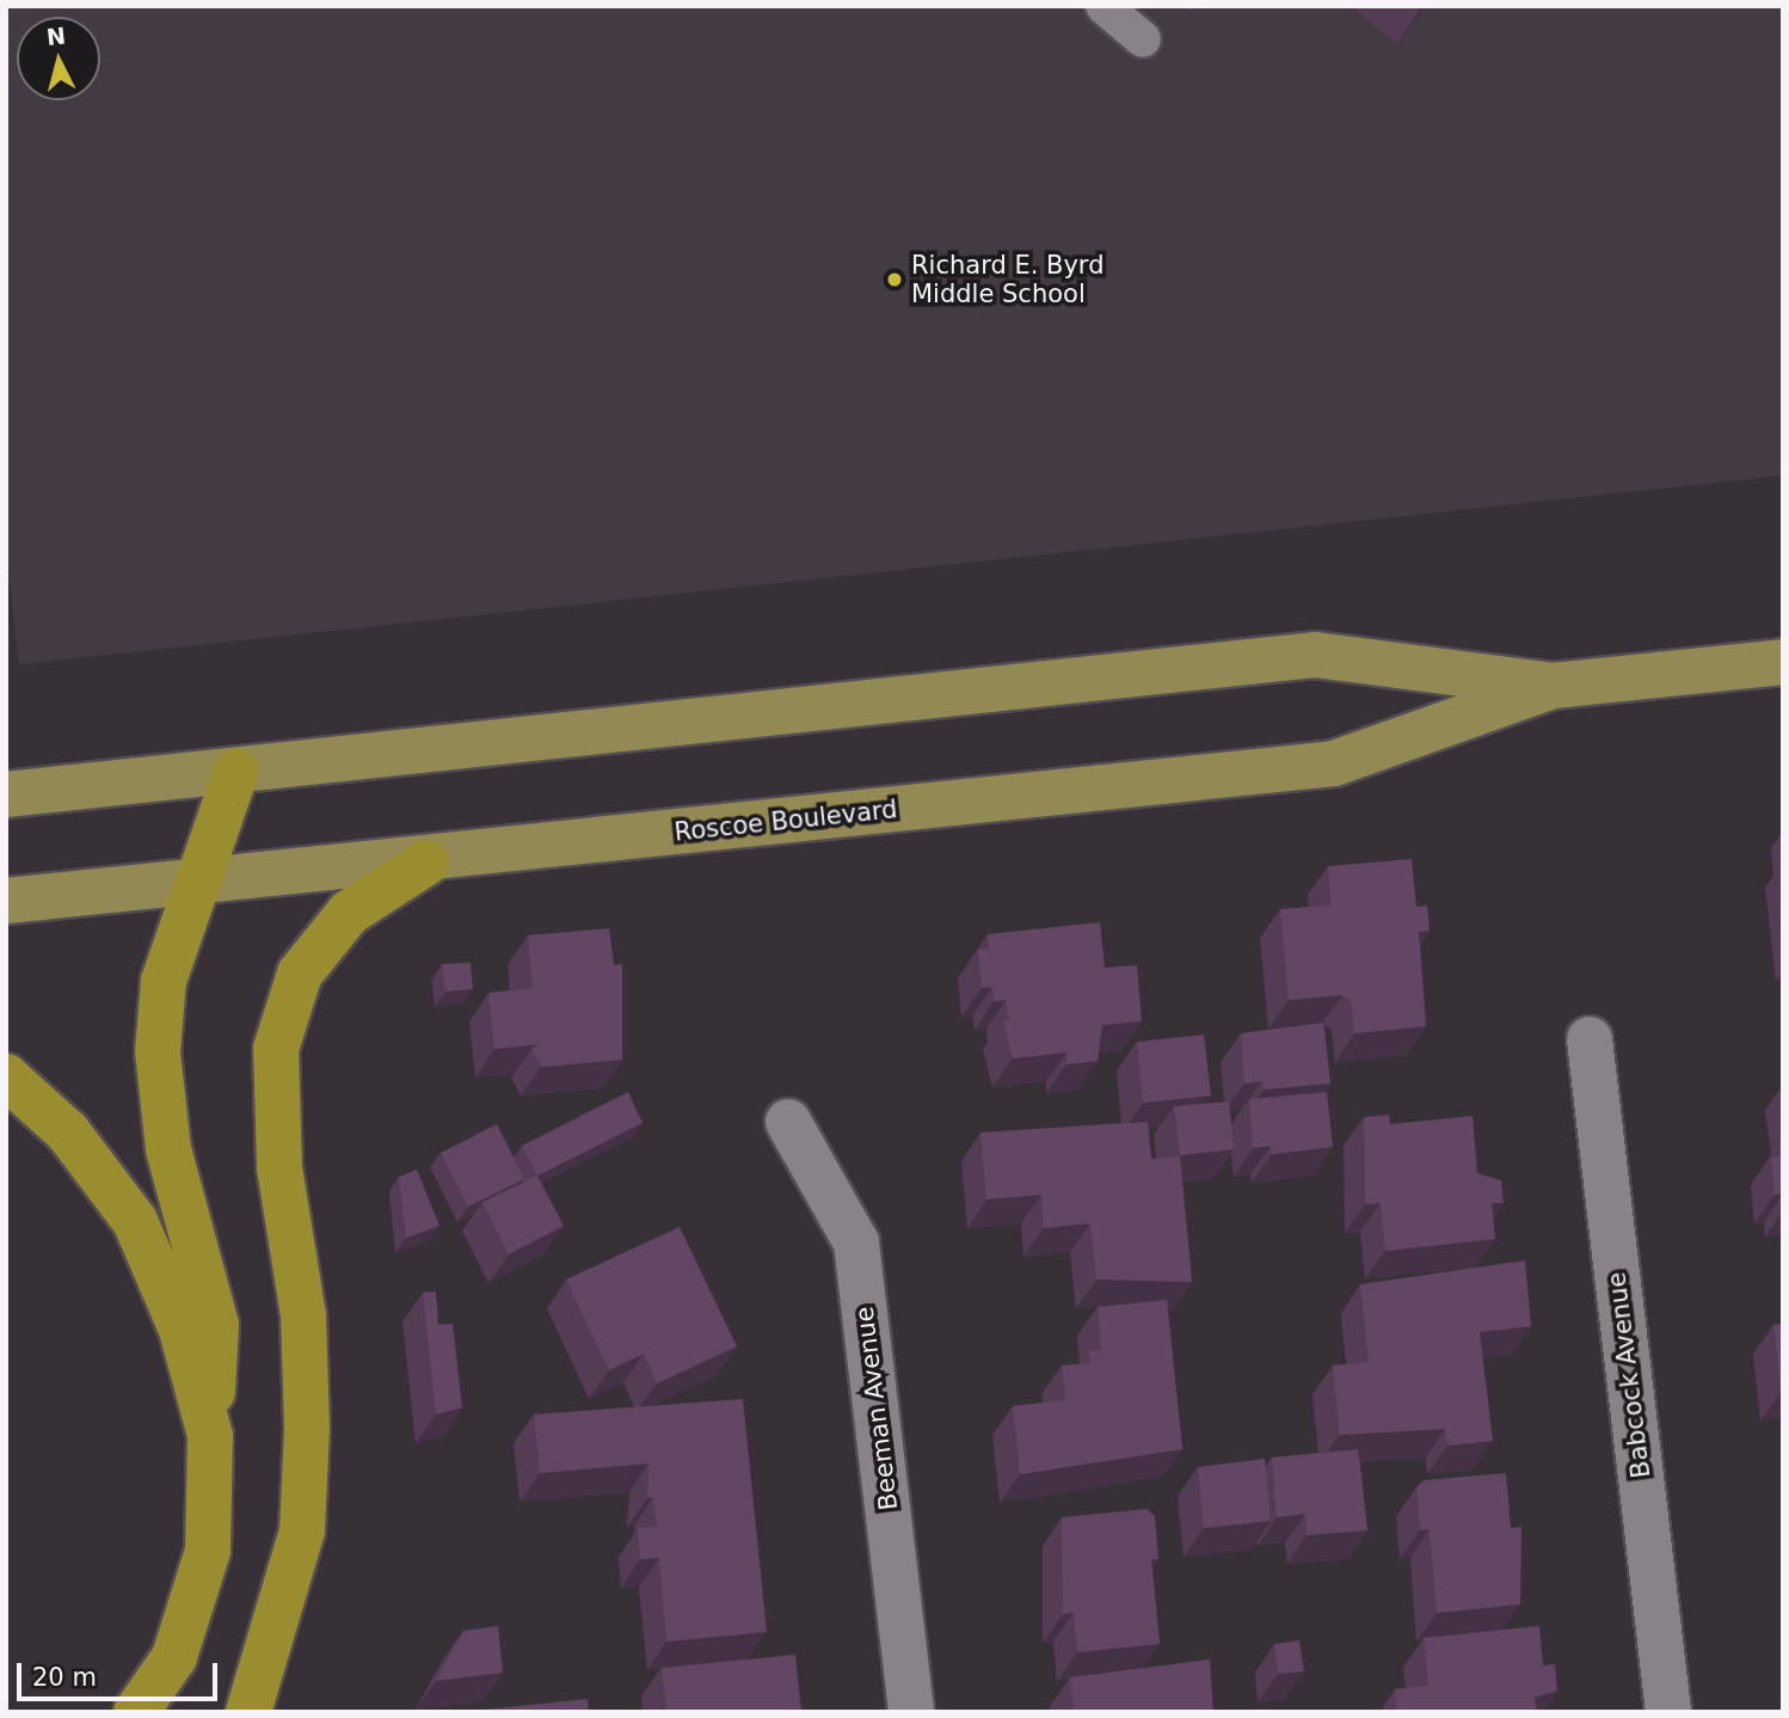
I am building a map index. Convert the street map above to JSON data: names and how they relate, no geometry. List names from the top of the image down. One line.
{"streets":{"main road":["Roscoe Boulevard"],"street":["Babcock Avenue","Beeman Avenue"]},"places":["Richard E. Byrd Middle School"],"scale_bar":"20 m","north":"top"}
